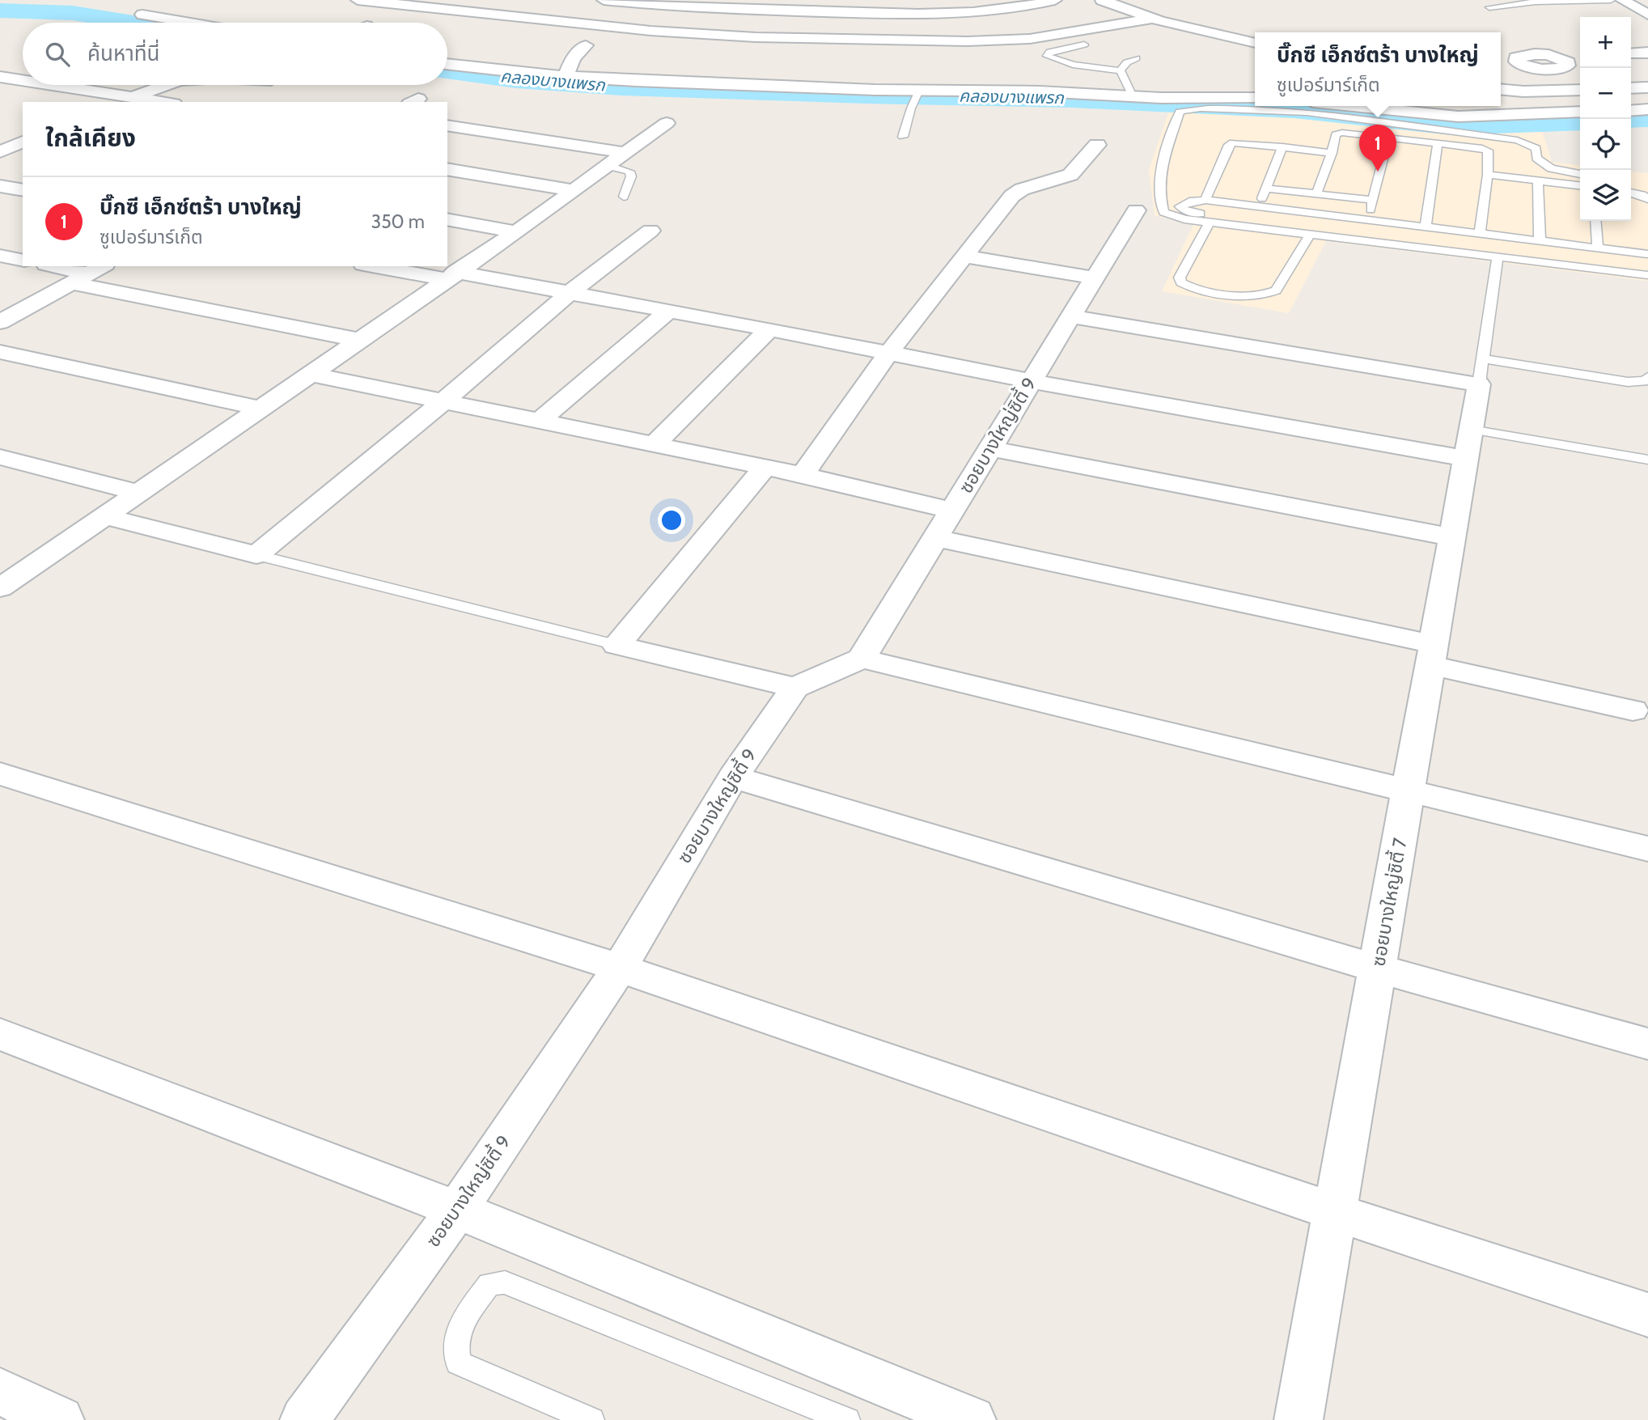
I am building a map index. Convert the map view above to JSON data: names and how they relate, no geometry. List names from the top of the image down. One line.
{"streets":{"street":["ซอยบางใหญ่ซิตี้ 9","ซอยบางใหญ่ซิตี้ 7"]},"water":["คลองบางแพรก"],"page":{"map_buttons":["+","−"],"search":"ค้นหาที่นี่","popup":["บิ๊กซี เอ็กซ์ตร้า บางใหญ่","ซูเปอร์มาร์เก็ต"],"heading":"ใกล้เคียง","pins":"1","list":[{"mark":"1","name":"บิ๊กซี เอ็กซ์ตร้า บางใหญ่","note":"ซูเปอร์มาร์เก็ต","value":"350 m"}]}}
